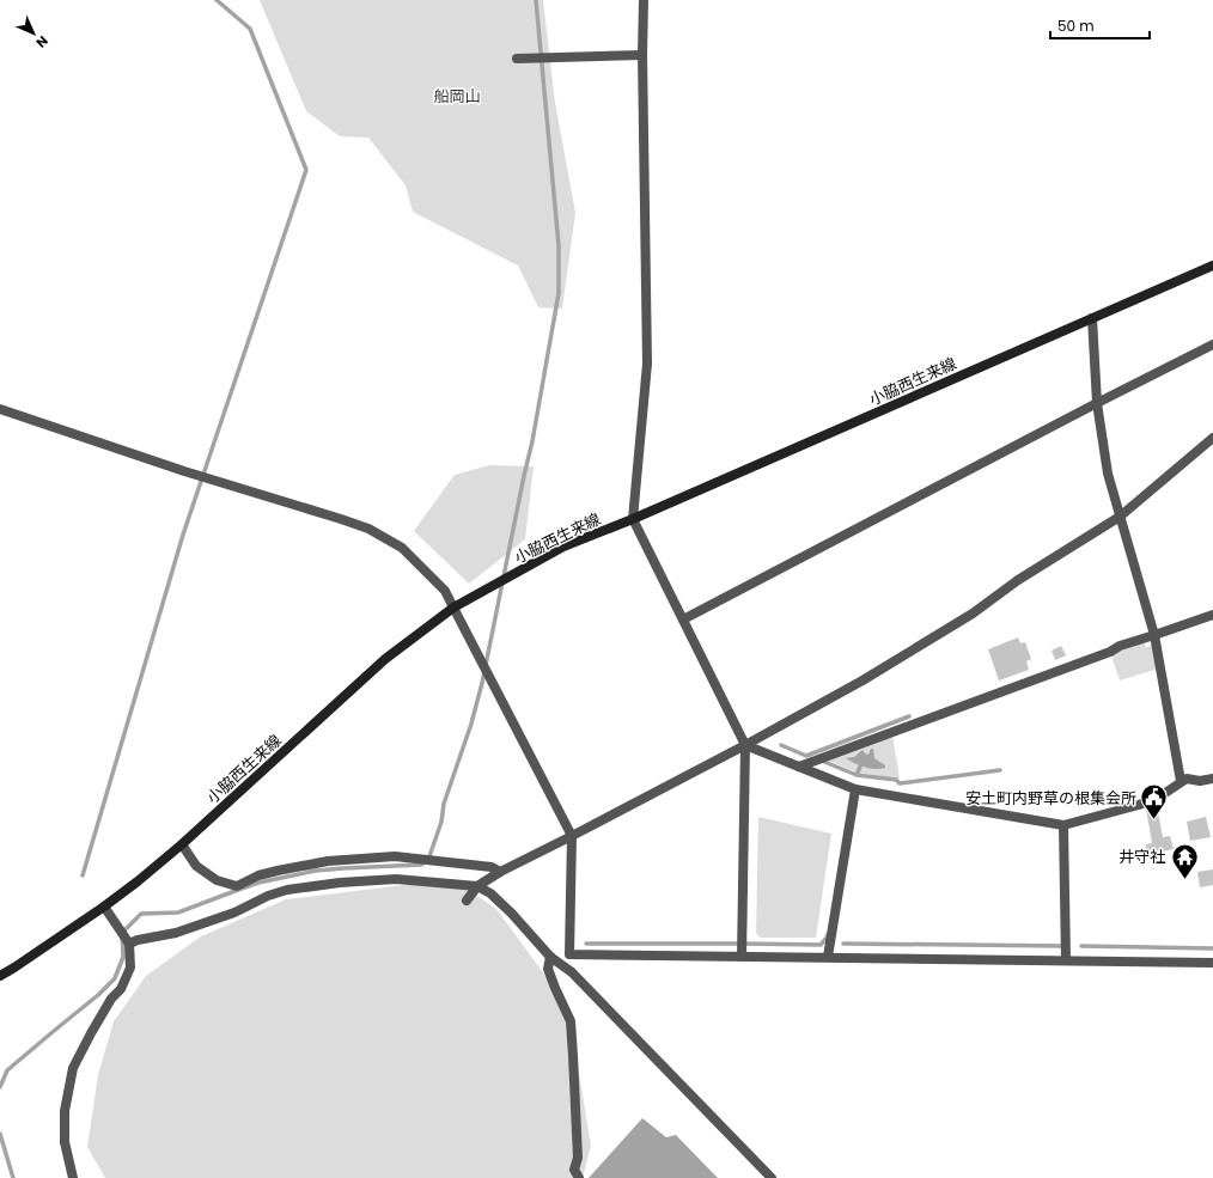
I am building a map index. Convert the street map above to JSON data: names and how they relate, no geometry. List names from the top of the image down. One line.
{"streets":{"main road":["小脇西生来線"]},"parks":["船岡山"],"places":{"public building":["安土町内野草の根集会所"],"temple":["井守社"]},"scale_bar":"50 m","north":"bottom right"}
